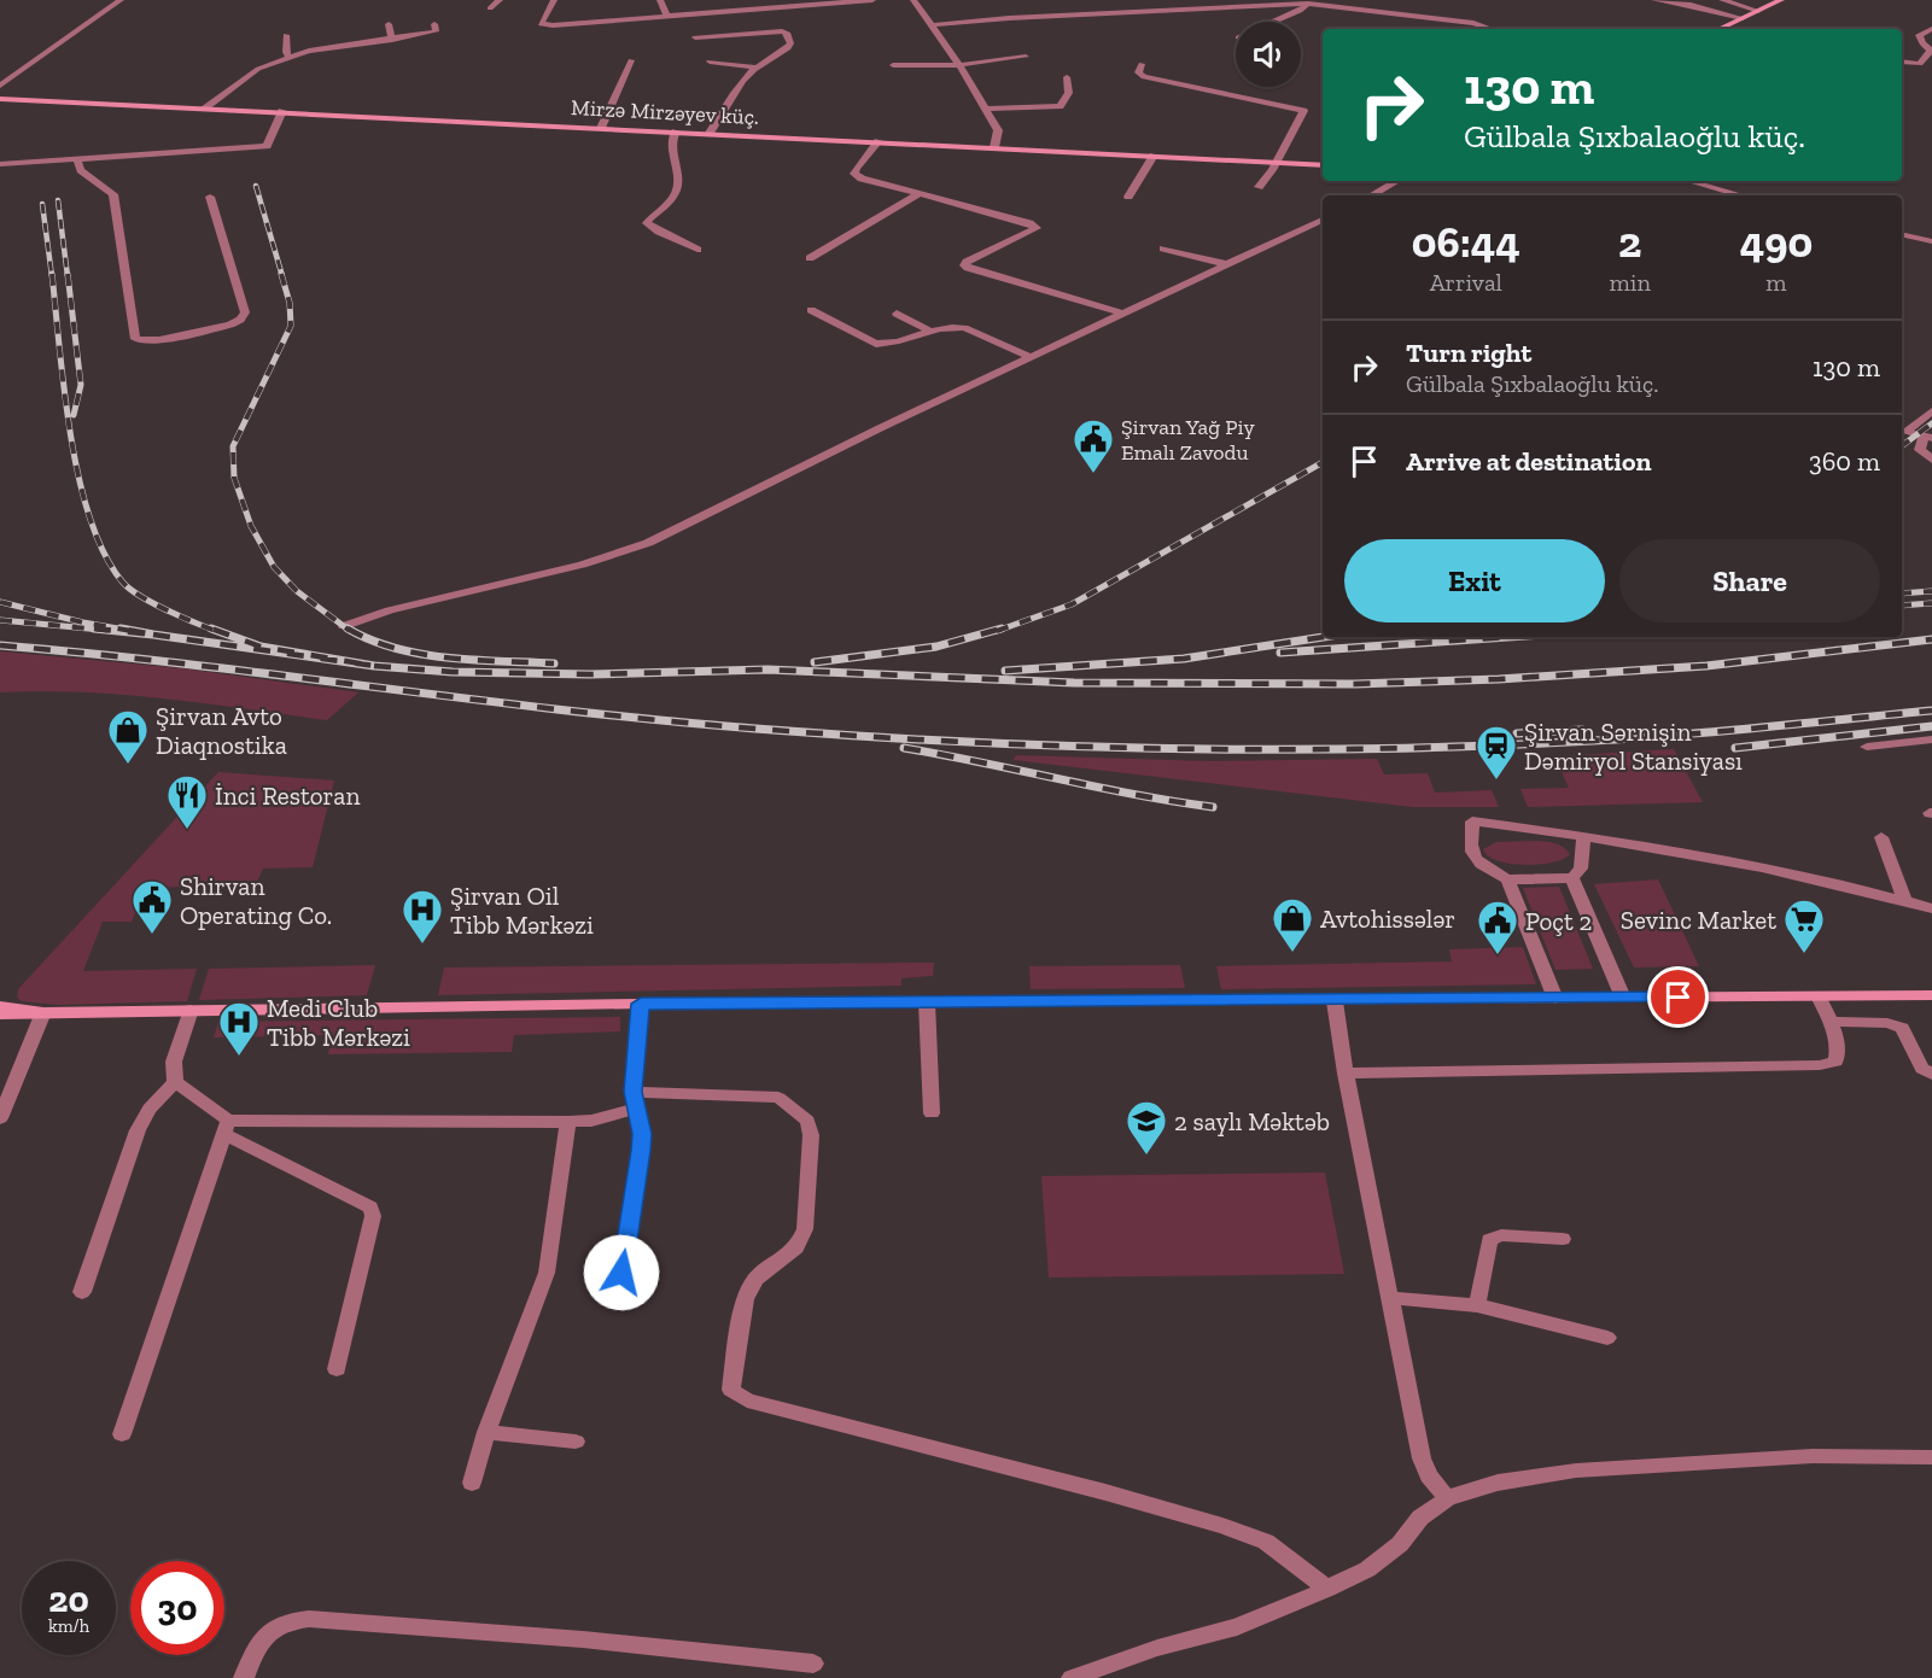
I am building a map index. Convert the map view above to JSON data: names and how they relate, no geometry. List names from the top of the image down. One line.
{"streets":{"main road":["Mirzə Mirzəyev küç."]},"places":{"public building":["Şirvan Yağ Piy Emalı Zavodu","Shirvan Operating Co.","Poçt 2"],"shop":["Şirvan Avto Diaqnostika","Avtohissələr"],"station":["Şirvan Sərnişin Dəmiryol Stansiyası"],"restaurant":["İnci Restoran"],"hospital":["Şirvan Oil Tibb Mərkəzi","Medi Club Tibb Mərkəzi"],"supermarket":["Sevinc Market"],"school or university":["2 saylı Məktəb"]},"page":{"turn":["130 m","Gülbala Şıxbalaoğlu küç."],"eta":["06:44","Arrival","2","min","490","m"],"list":[{"name":"Turn right","note":"Gülbala Şıxbalaoğlu küç.","value":"130 m"},{"name":"Arrive at destination","value":"360 m"}],"buttons":["Exit","Share"],"speed":"20 km/h","limit":"30"}}
